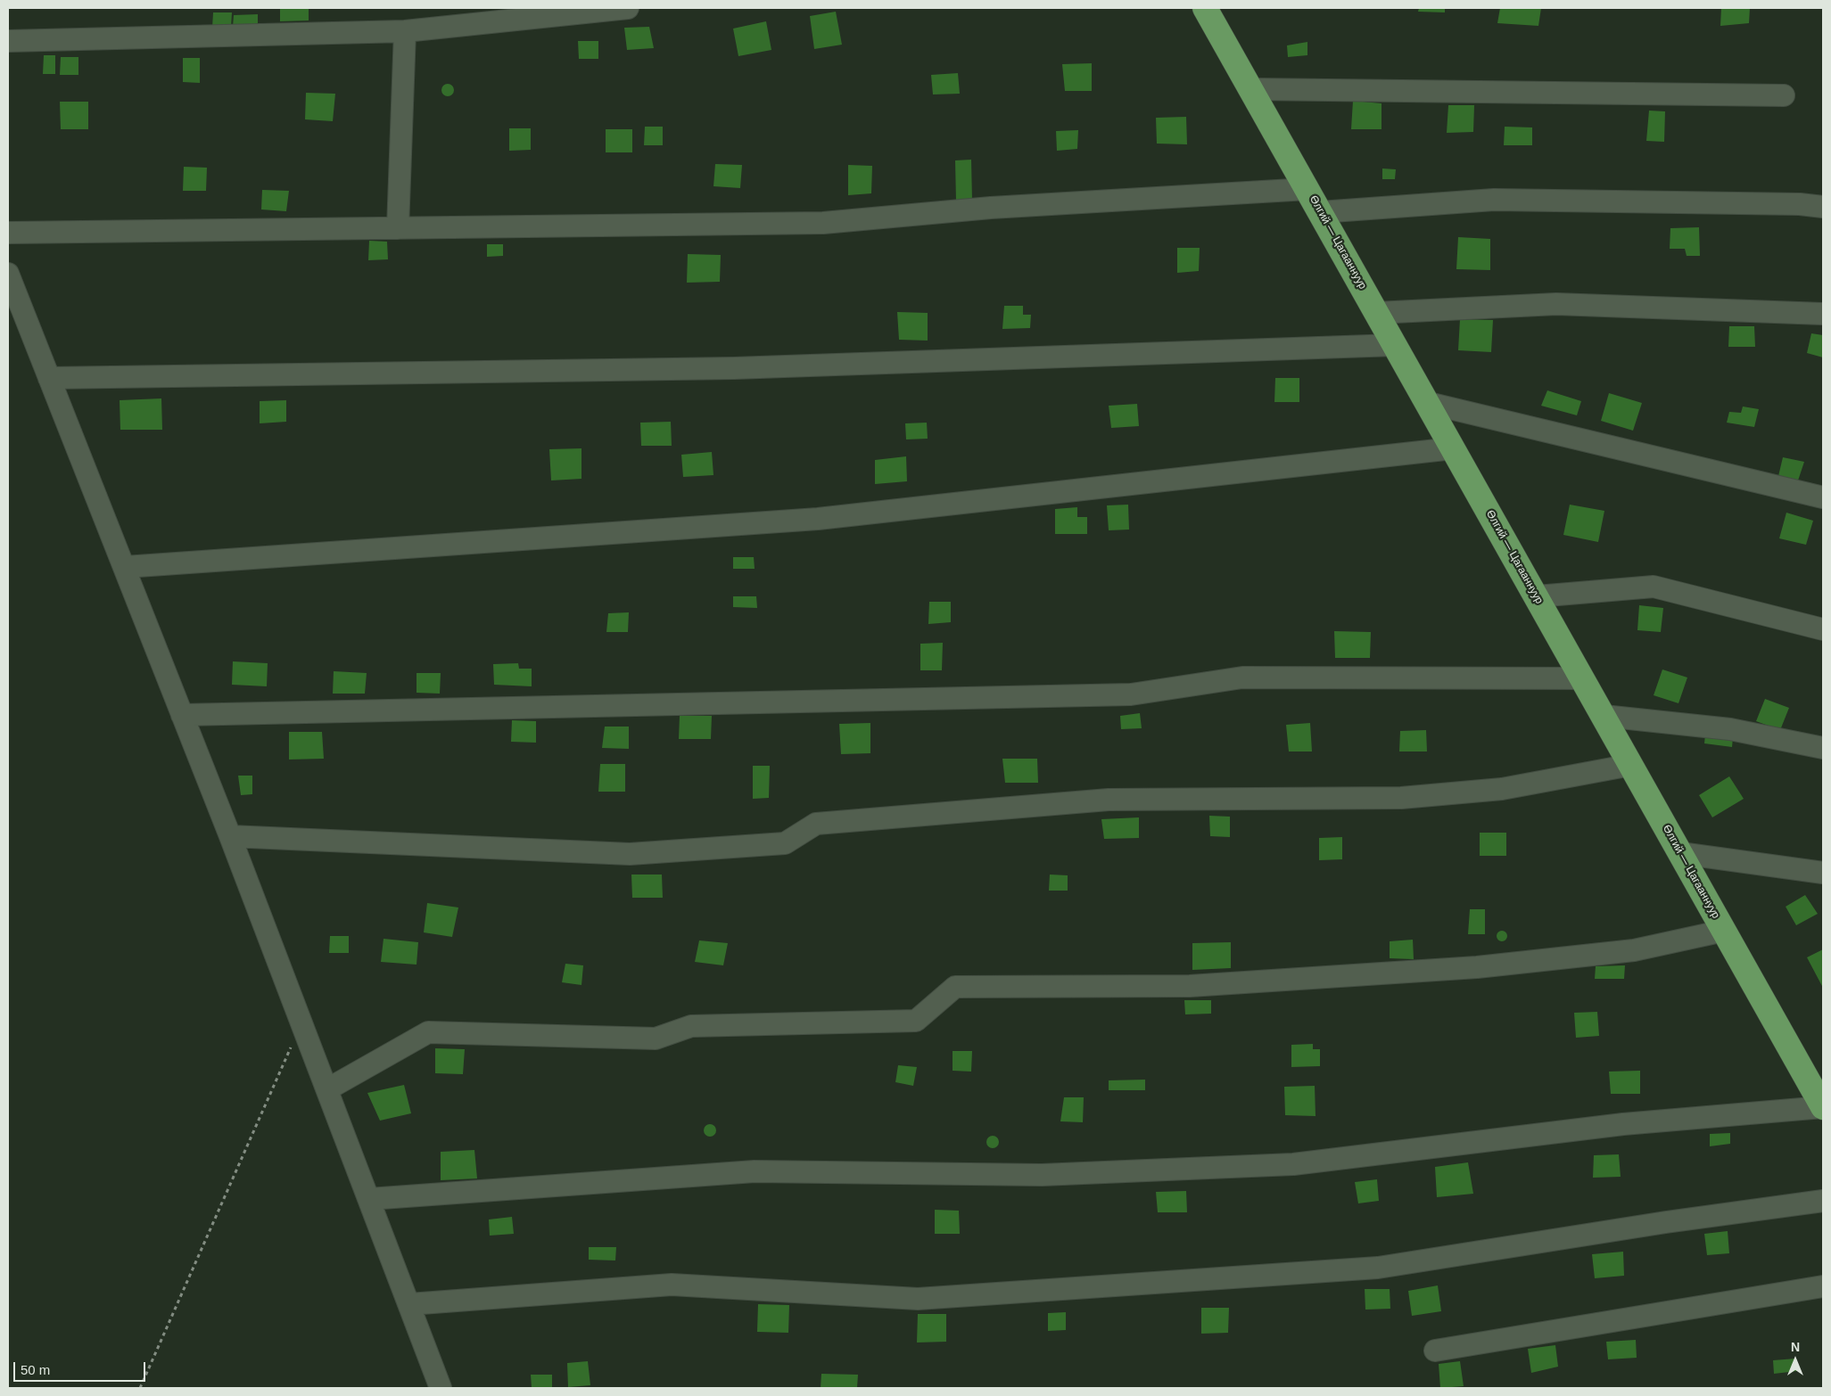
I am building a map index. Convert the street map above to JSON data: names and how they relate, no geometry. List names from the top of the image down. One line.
{"streets":{"highway":["Өлгий — Цагааннуур"]},"scale_bar":"50 m","north":"top"}
